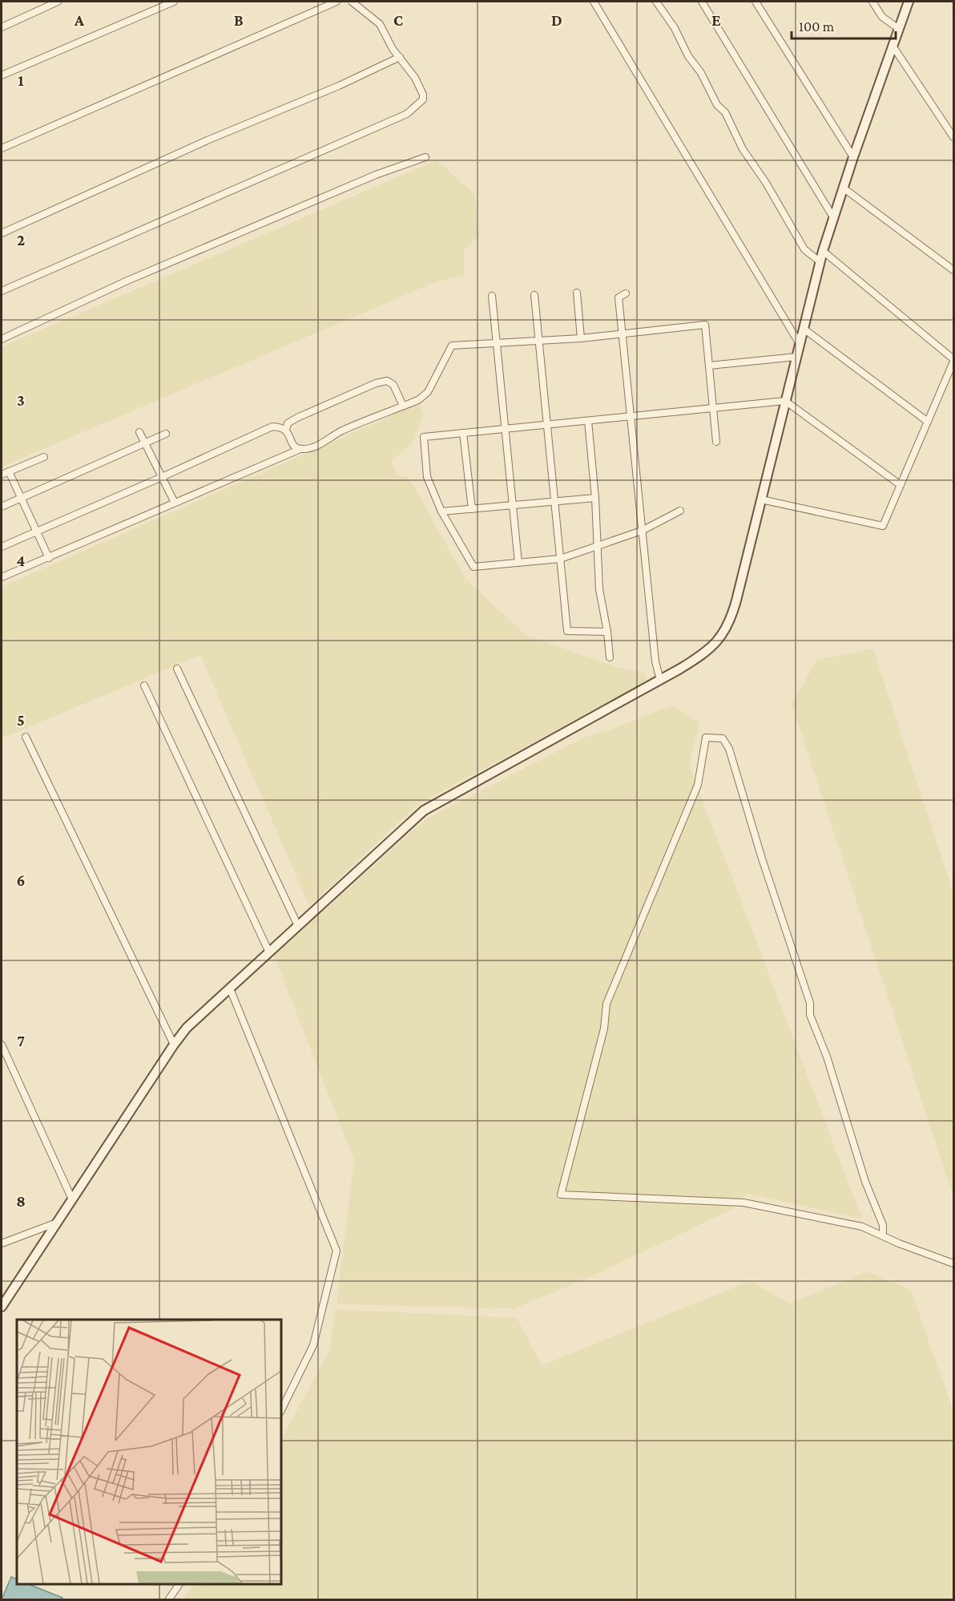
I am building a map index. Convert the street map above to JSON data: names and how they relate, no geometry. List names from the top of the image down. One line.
{"scale_bar":"100 m","grid":{"columns":["A","B","C","D","E"],"rows":["1","2","3","4","5","6","7","8"]}}
